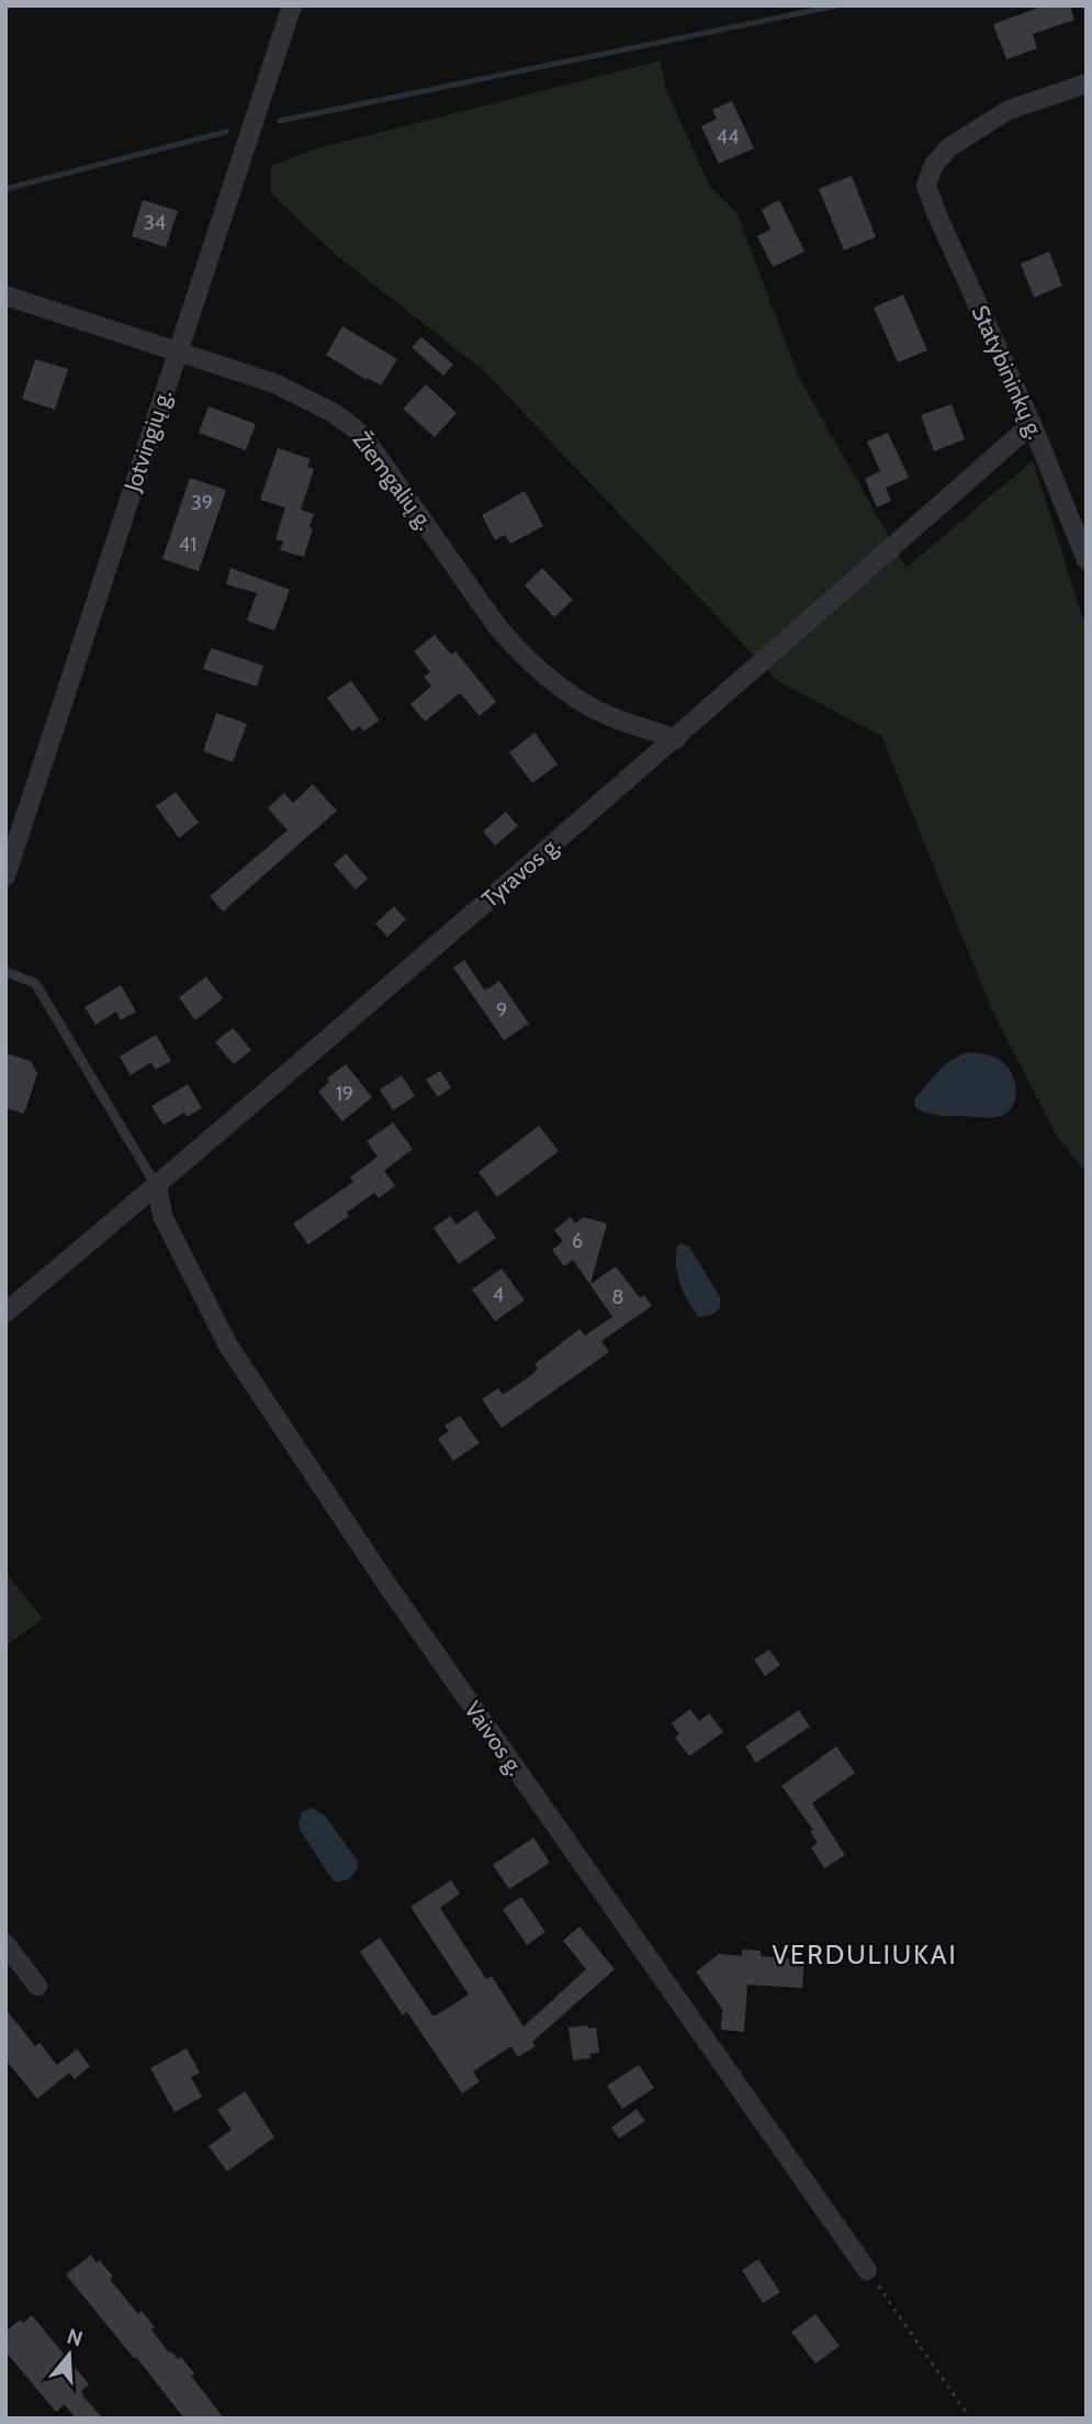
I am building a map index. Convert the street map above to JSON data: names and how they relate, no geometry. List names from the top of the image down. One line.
{"streets":{"street":["Statybininkų g.","Jotvingių g.","Žiemgalių g.","Tyravos g.","Vaivos g."]},"crossings":[["Statybininkų g.","Tyravos g."],["Jotvingių g.","Žiemgalių g."],["Žiemgalių g.","Tyravos g."],["Tyravos g.","Vaivos g."]],"districts":["VERDULIUKAI"],"house_numbers":["44","34","39","41","9","19","6","4","8"],"north":"top"}
